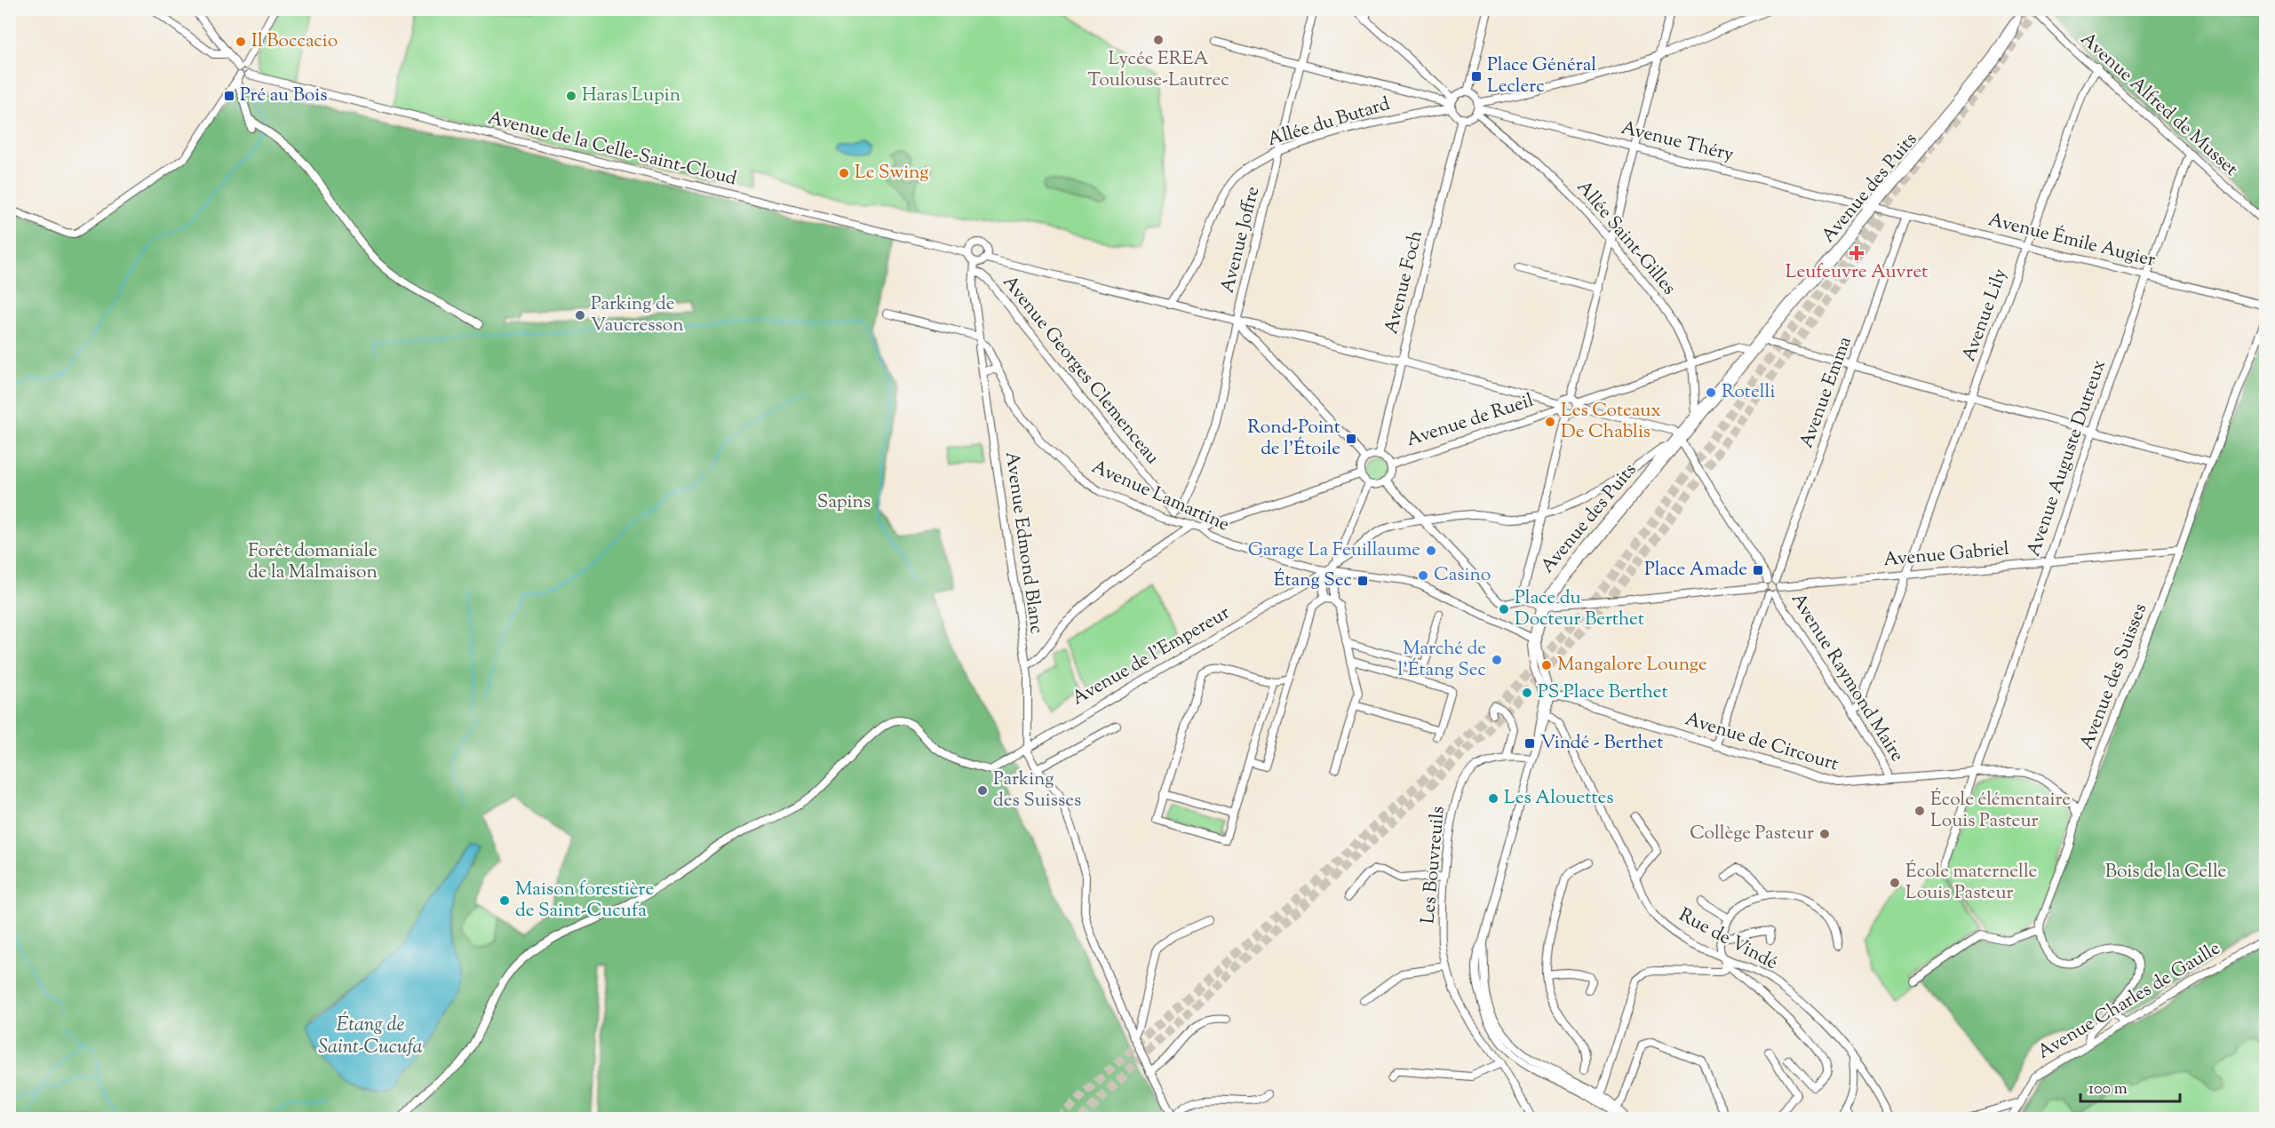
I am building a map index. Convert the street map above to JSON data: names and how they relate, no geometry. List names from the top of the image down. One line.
{"streets":{"street":["Avenue Alfred de Musset","Allée du Butard","Avenue Théry","Avenue de la Celle-Saint-Cloud","Avenue des Puits","Allée Saint-Gilles","Avenue Joffre","Avenue Émile Augier","Avenue Foch","Avenue Lily","Avenue Georges Clemenceau","Avenue Emma","Avenue de Rueil","Avenue Auguste Dutreux","Avenue Lamartine","Avenue Edmond Blanc","Avenue Gabriel","Avenue de l'Empereur","Avenue des Suisses","Avenue Raymond Maire","Avenue de Circourt","Les Bouvreuils","Rue de Vindé","Avenue Charles de Gaulle"]},"crossings":[["Avenue Alfred de Musset","Avenue Lily"],["Avenue Alfred de Musset","Avenue Auguste Dutreux"],["Allée du Butard","Avenue Théry"],["Allée du Butard","Allée Saint-Gilles"],["Allée du Butard","Avenue Joffre"],["Allée du Butard","Avenue Foch"],["Avenue Théry","Avenue des Puits"],["Avenue Théry","Allée Saint-Gilles"],["Avenue Théry","Avenue Émile Augier"],["Avenue Théry","Avenue Foch"],["Avenue de la Celle-Saint-Cloud","Avenue Edmond Blanc"],["Avenue des Puits","Allée Saint-Gilles"],["Avenue des Puits","Avenue Émile Augier"],["Avenue des Puits","Avenue Lamartine"],["Avenue des Puits","Avenue Gabriel"],["Avenue des Puits","Avenue Raymond Maire"],["Avenue des Puits","Avenue de Circourt"],["Avenue des Puits","Les Bouvreuils"],["Avenue des Puits","Rue de Vindé"],["Allée Saint-Gilles","Avenue Foch"],["Avenue Joffre","Avenue Georges Clemenceau"],["Avenue Joffre","Avenue Lamartine"],["Avenue Émile Augier","Avenue Lily"],["Avenue Émile Augier","Avenue Emma"],["Avenue Émile Augier","Avenue Auguste Dutreux"],["Avenue Foch","Avenue de Rueil"],["Avenue Lily","Avenue Gabriel"],["Avenue Lily","Avenue Raymond Maire"],["Avenue Georges Clemenceau","Avenue Lamartine"],["Avenue Georges Clemenceau","Avenue Edmond Blanc"],["Avenue Emma","Avenue Gabriel"],["Avenue Emma","Avenue Raymond Maire"],["Avenue Auguste Dutreux","Avenue Gabriel"],["Avenue Auguste Dutreux","Avenue de Circourt"],["Avenue Lamartine","Avenue Edmond Blanc"],["Avenue Lamartine","Avenue de l'Empereur"],["Avenue Edmond Blanc","Avenue de l'Empereur"],["Avenue Gabriel","Avenue des Suisses"],["Avenue Gabriel","Avenue Raymond Maire"],["Avenue des Suisses","Avenue de Circourt"],["Avenue Raymond Maire","Avenue de Circourt"]],"water":["Étang de Saint-Cucufa"],"parks":["Sapins","Forêt domaniale de la Malmaison","Bois de la Celle"],"places":{"other":["Lycée EREA Toulouse-Lautrec","Il Boccacio","Haras Lupin","Le Swing","Parking de Vaucresson","Rotelli","Les Coteaux De Chablis","Garage La Feuillaume","Casino","Place du Docteur Berthet","Marché de l’Étang Sec","Mangalore Lounge","PS Place Berthet","Parking des Suisses","Les Alouettes","École élémentaire Louis Pasteur","Collège Pasteur","École maternelle Louis Pasteur","Maison forestière de Saint-Cucufa"],"transit":["Place Général Leclerc","Pré au Bois","Rond-Point de l'Étoile","Place Amade","Étang Sec","Vindé - Berthet"],"health":["Leufeuvre Auvret"]},"scale_bar":"100 m"}
